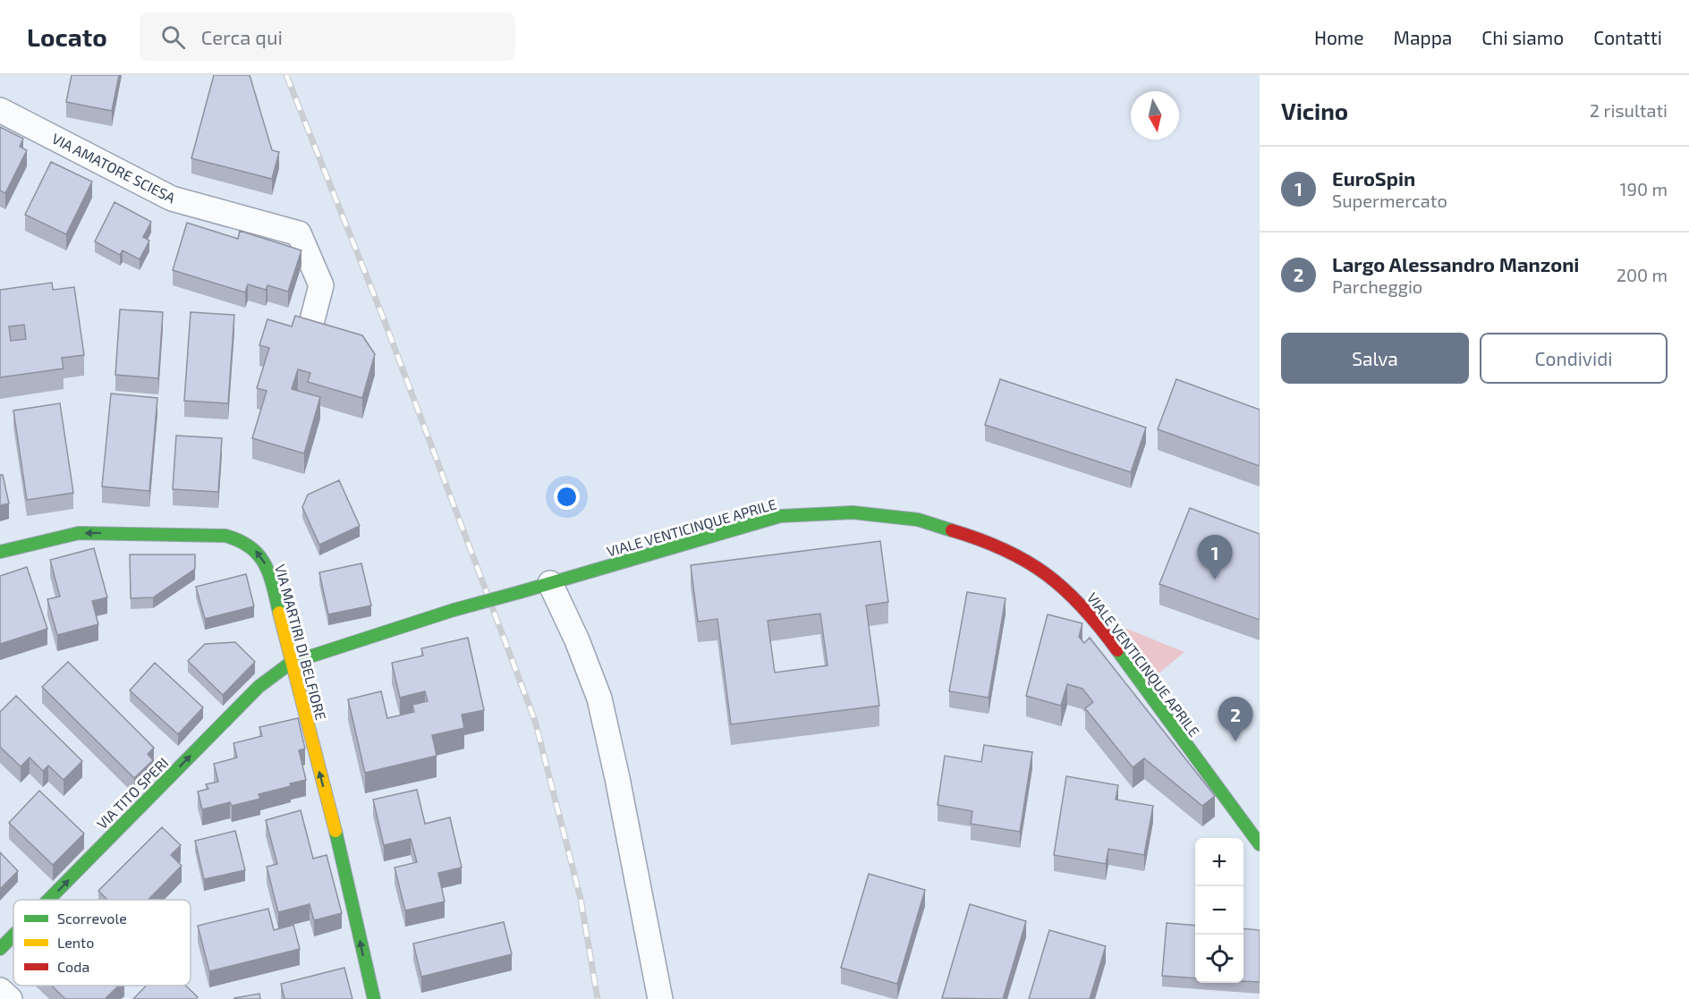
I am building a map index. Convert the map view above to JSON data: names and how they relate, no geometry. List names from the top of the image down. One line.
{"streets":{"street":["VIA AMATORE SCIESA","VIALE VENTICINQUE APRILE","VIA MARTIRI DI BELFIORE","VIA TITO SPERI"]},"crossings":[["VIALE VENTICINQUE APRILE","VIA MARTIRI DI BELFIORE"],["VIALE VENTICINQUE APRILE","VIA TITO SPERI"],["VIA MARTIRI DI BELFIORE","VIA TITO SPERI"]],"one_way":["VIA MARTIRI DI BELFIORE","VIA TITO SPERI"],"legend":["Scorrevole","Lento","Coda"],"north":"bottom","page":{"header":"Locato","search":"Cerca qui","nav":["Home","Mappa","Chi siamo","Contatti"],"heading":["Vicino","2 risultati"],"list":[{"mark":"1","name":"EuroSpin","note":"Supermercato","value":"190 m"},{"mark":"2","name":"Largo Alessandro Manzoni","note":"Parcheggio","value":"200 m"}],"buttons":["Salva","Condividi"],"pins":["1","2"],"map_buttons":["+","−"]}}
